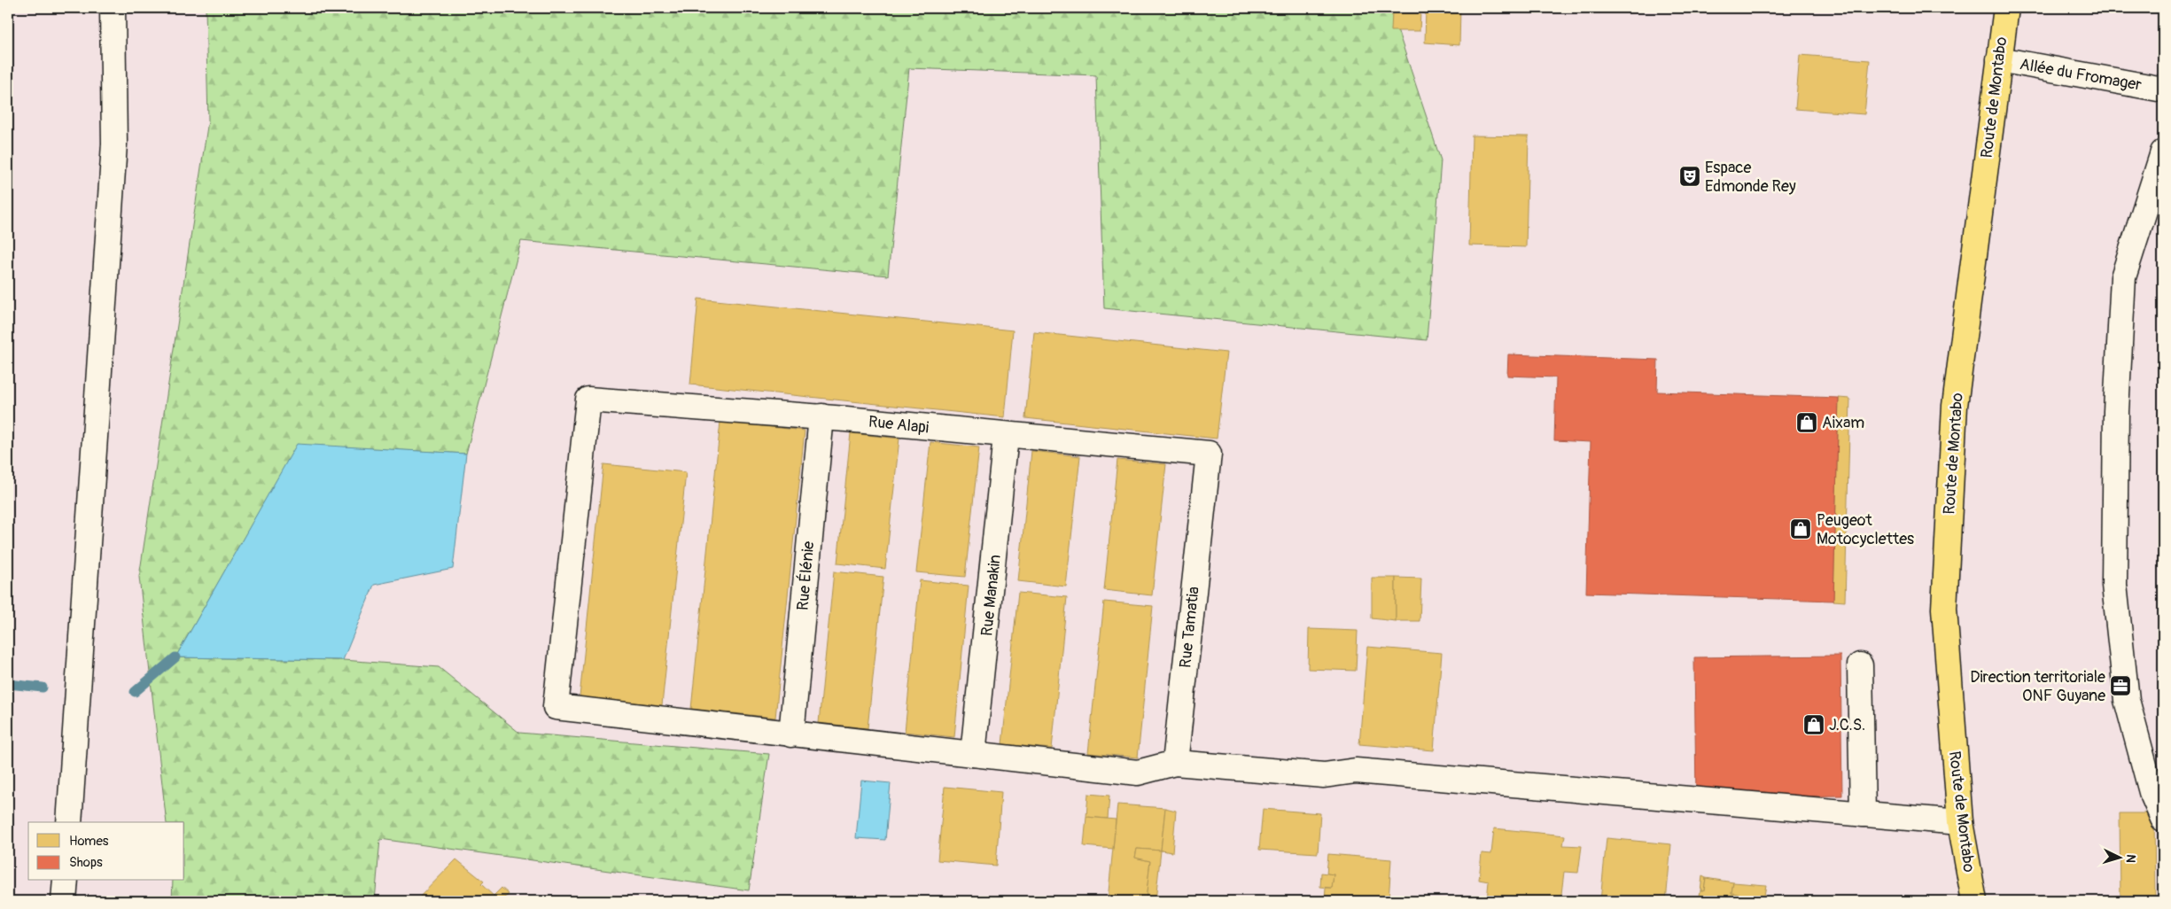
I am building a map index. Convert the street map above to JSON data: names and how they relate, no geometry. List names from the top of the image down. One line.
{"streets":{"main road":["Route de Montabo"],"street":["Allée du Fromager","Rue Alapi","Rue Élénie","Rue Manakin","Rue Tamatia"]},"crossings":[["Allée du Fromager","Route de Montabo"],["Rue Alapi","Rue Élénie"],["Rue Alapi","Rue Manakin"],["Rue Alapi","Rue Tamatia"]],"places":{"theatre":["Espace Edmonde Rey"],"shop":["Aixam","Peugeot Motocyclettes","J.C.S."],"office":["Direction territoriale ONF Guyane"]},"legend":["Homes","Shops"],"north":"right"}
